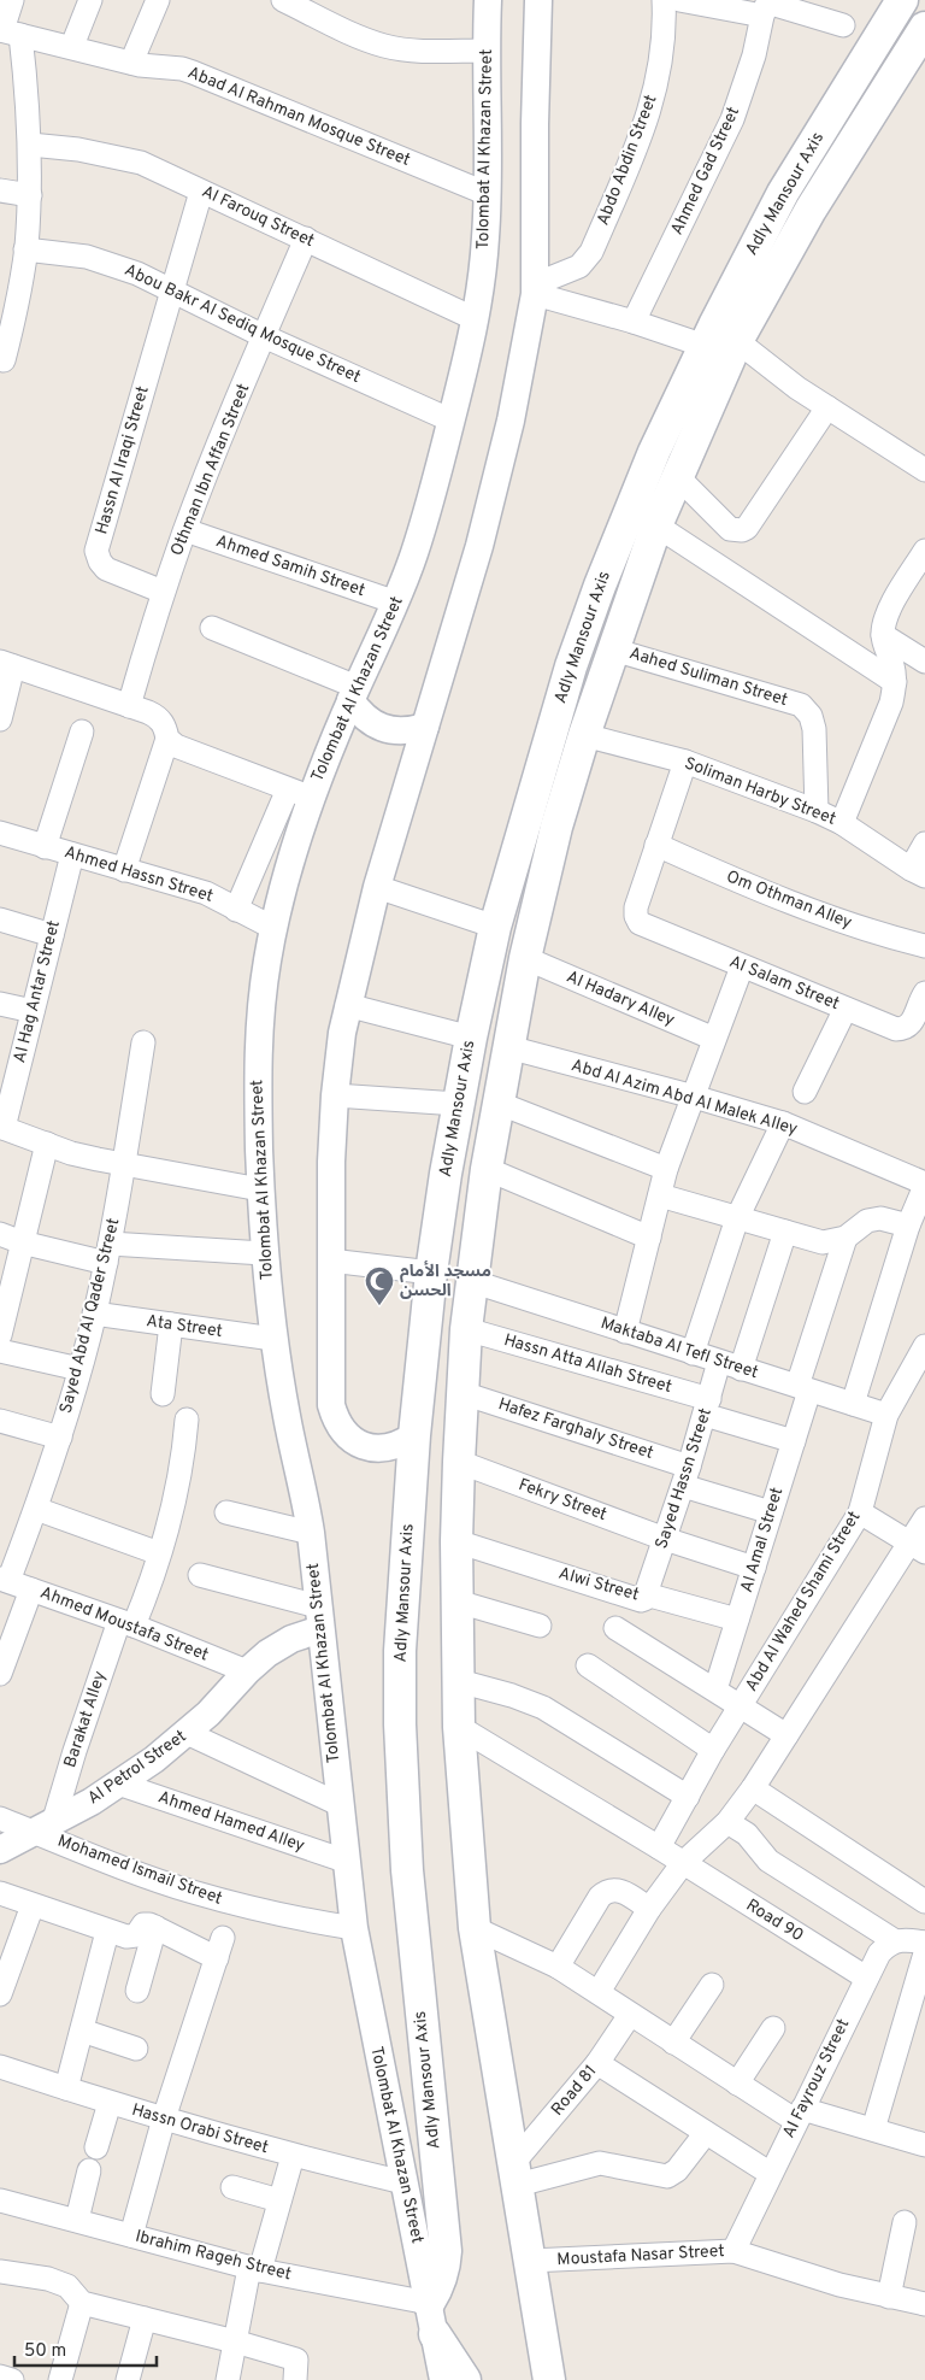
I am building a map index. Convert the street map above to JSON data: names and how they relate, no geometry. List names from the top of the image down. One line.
{"streets":{"main road":["Adly Mansour Axis"],"street":["Abad Al Rahman Mosque Street","Tolombat Al Khazan Street","Abdo Abdin Street","Ahmed Gad Street","Al Farouq Street","Abou Bakr Al Sediq Mosque Street","Hassn Al Iraqi Street","Othman Ibn Affan Street","Ahmed Samih Street","Aahed Suliman Street","Soliman Harby Street","Ahmed Hassn Street","Om Othman Alley","Al Salam Street","Al Hag Antar Street","Al Hadary Alley","Abd Al Azim Abd Al Malek Alley","Sayed Abd Al Qader Street","Ata Street","Maktaba Al Tefl Street","Hassn Atta Allah Street","Hafez Farghaly Street","Sayed Hassn Street","Fekry Street","Al Amal Street","Alwi Street","Abd Al Wahed Shami Street","Ahmed Moustafa Street","Barakat Alley","Al Petrol Street","Ahmed Hamed Alley","Mohamed Ismail Street","Road 90","Al Fayrouz Street","Road 81","Hassn Orabi Street","Ibrahim Rageh Street","Moustafa Nasar Street"]},"crossings":[["Abad Al Rahman Mosque Street","Tolombat Al Khazan Street"],["Tolombat Al Khazan Street","Adly Mansour Axis"],["Tolombat Al Khazan Street","Al Farouq Street"],["Tolombat Al Khazan Street","Abou Bakr Al Sediq Mosque Street"],["Tolombat Al Khazan Street","Ahmed Samih Street"],["Tolombat Al Khazan Street","Ahmed Hassn Street"],["Tolombat Al Khazan Street","Ata Street"],["Tolombat Al Khazan Street","Al Petrol Street"],["Tolombat Al Khazan Street","Ahmed Hamed Alley"],["Tolombat Al Khazan Street","Mohamed Ismail Street"],["Tolombat Al Khazan Street","Hassn Orabi Street"],["Tolombat Al Khazan Street","Ibrahim Rageh Street"],["Adly Mansour Axis","Aahed Suliman Street"],["Adly Mansour Axis","Soliman Harby Street"],["Adly Mansour Axis","Al Hadary Alley"],["Adly Mansour Axis","Abd Al Azim Abd Al Malek Alley"],["Adly Mansour Axis","Maktaba Al Tefl Street"],["Adly Mansour Axis","Hassn Atta Allah Street"],["Adly Mansour Axis","Hafez Farghaly Street"],["Adly Mansour Axis","Fekry Street"],["Adly Mansour Axis","Alwi Street"],["Adly Mansour Axis","Road 90"],["Adly Mansour Axis","Road 81"],["Adly Mansour Axis","Ibrahim Rageh Street"],["Adly Mansour Axis","Moustafa Nasar Street"],["Al Farouq Street","Hassn Al Iraqi Street"],["Al Farouq Street","Othman Ibn Affan Street"],["Abou Bakr Al Sediq Mosque Street","Hassn Al Iraqi Street"],["Abou Bakr Al Sediq Mosque Street","Othman Ibn Affan Street"],["Hassn Al Iraqi Street","Othman Ibn Affan Street"],["Othman Ibn Affan Street","Ahmed Samih Street"],["Aahed Suliman Street","Soliman Harby Street"],["Ahmed Hassn Street","Al Hag Antar Street"],["Om Othman Alley","Al Salam Street"],["Sayed Abd Al Qader Street","Ata Street"],["Sayed Abd Al Qader Street","Ahmed Moustafa Street"],["Maktaba Al Tefl Street","Sayed Hassn Street"],["Maktaba Al Tefl Street","Al Amal Street"],["Maktaba Al Tefl Street","Abd Al Wahed Shami Street"],["Hassn Atta Allah Street","Sayed Hassn Street"],["Hassn Atta Allah Street","Al Amal Street"],["Hafez Farghaly Street","Sayed Hassn Street"],["Hafez Farghaly Street","Al Amal Street"],["Sayed Hassn Street","Fekry Street"],["Sayed Hassn Street","Alwi Street"],["Fekry Street","Al Amal Street"],["Al Amal Street","Alwi Street"],["Abd Al Wahed Shami Street","Road 90"],["Ahmed Moustafa Street","Barakat Alley"],["Ahmed Moustafa Street","Al Petrol Street"],["Barakat Alley","Al Petrol Street"],["Barakat Alley","Mohamed Ismail Street"],["Al Petrol Street","Ahmed Hamed Alley"],["Al Petrol Street","Mohamed Ismail Street"],["Road 90","Al Fayrouz Street"],["Al Fayrouz Street","Moustafa Nasar Street"]],"places":{"mosque":["مسجد الأمام الحسن"]},"scale_bar":"50 m"}
